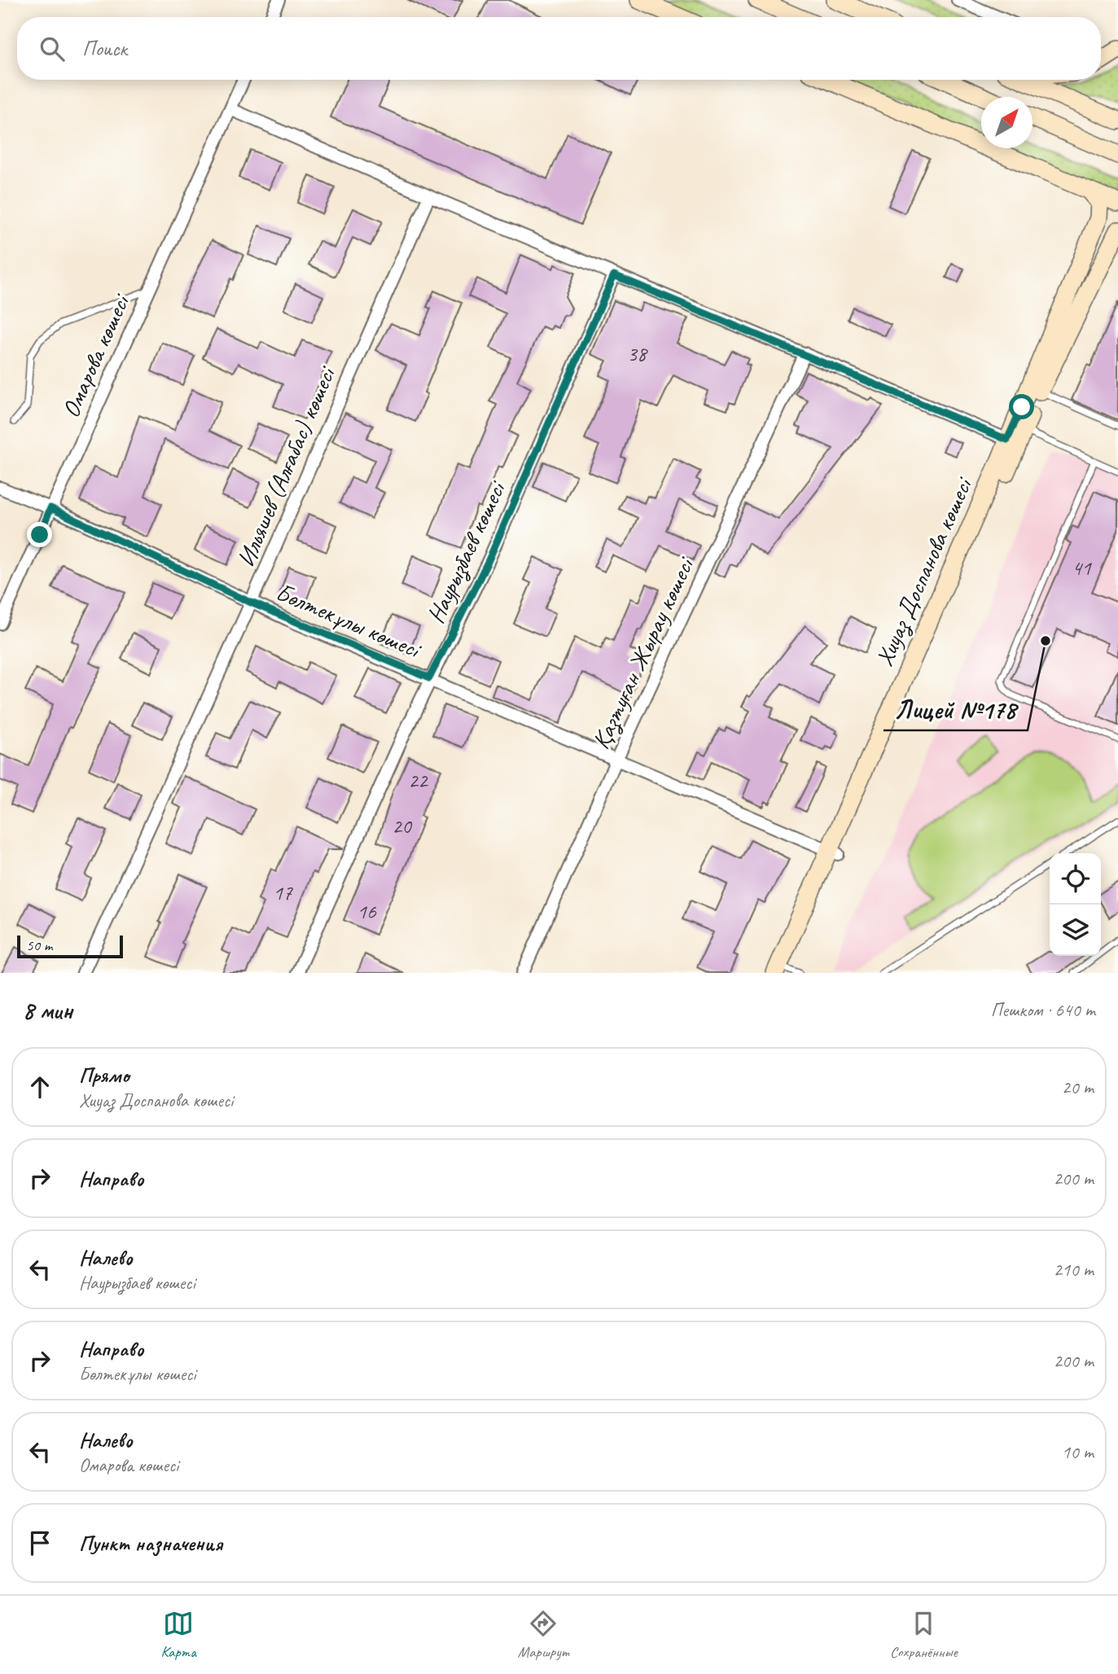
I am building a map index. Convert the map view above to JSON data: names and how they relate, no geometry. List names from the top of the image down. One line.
{"streets":{"street":["Омарова көшесі","Ильяшев (Алғабас) көшесі","Наурызбаев көшесі","Хиуаз Доспанова көшесі","Бөлтекұлы көшесі","Қазтуған Жырау көшесі"]},"crossings":[["Омарова көшесі","Бөлтекұлы көшесі"],["Ильяшев (Алғабас) көшесі","Бөлтекұлы көшесі"],["Наурызбаев көшесі","Бөлтекұлы көшесі"],["Хиуаз Доспанова көшесі","Бөлтекұлы көшесі"],["Бөлтекұлы көшесі","Қазтуған Жырау көшесі"]],"places":["Лицей №178"],"house_numbers":["38","41","22","20","17","16"],"scale_bar":"50 m","north":"top right","page":{"search":"Поиск","scale":"50 m","heading":["8 мин","Пешком · 640 m"],"list":[["Прямо","Хиуаз Доспанова көшесі","20 m"],["Направо","200 m"],["Налево","Наурызбаев көшесі","210 m"],["Направо","Бөлтекұлы көшесі","200 m"],["Налево","Омарова көшесі","10 m"],"Пункт назначения"],"nav":["Карта","Маршрут","Сохранённые"]}}
